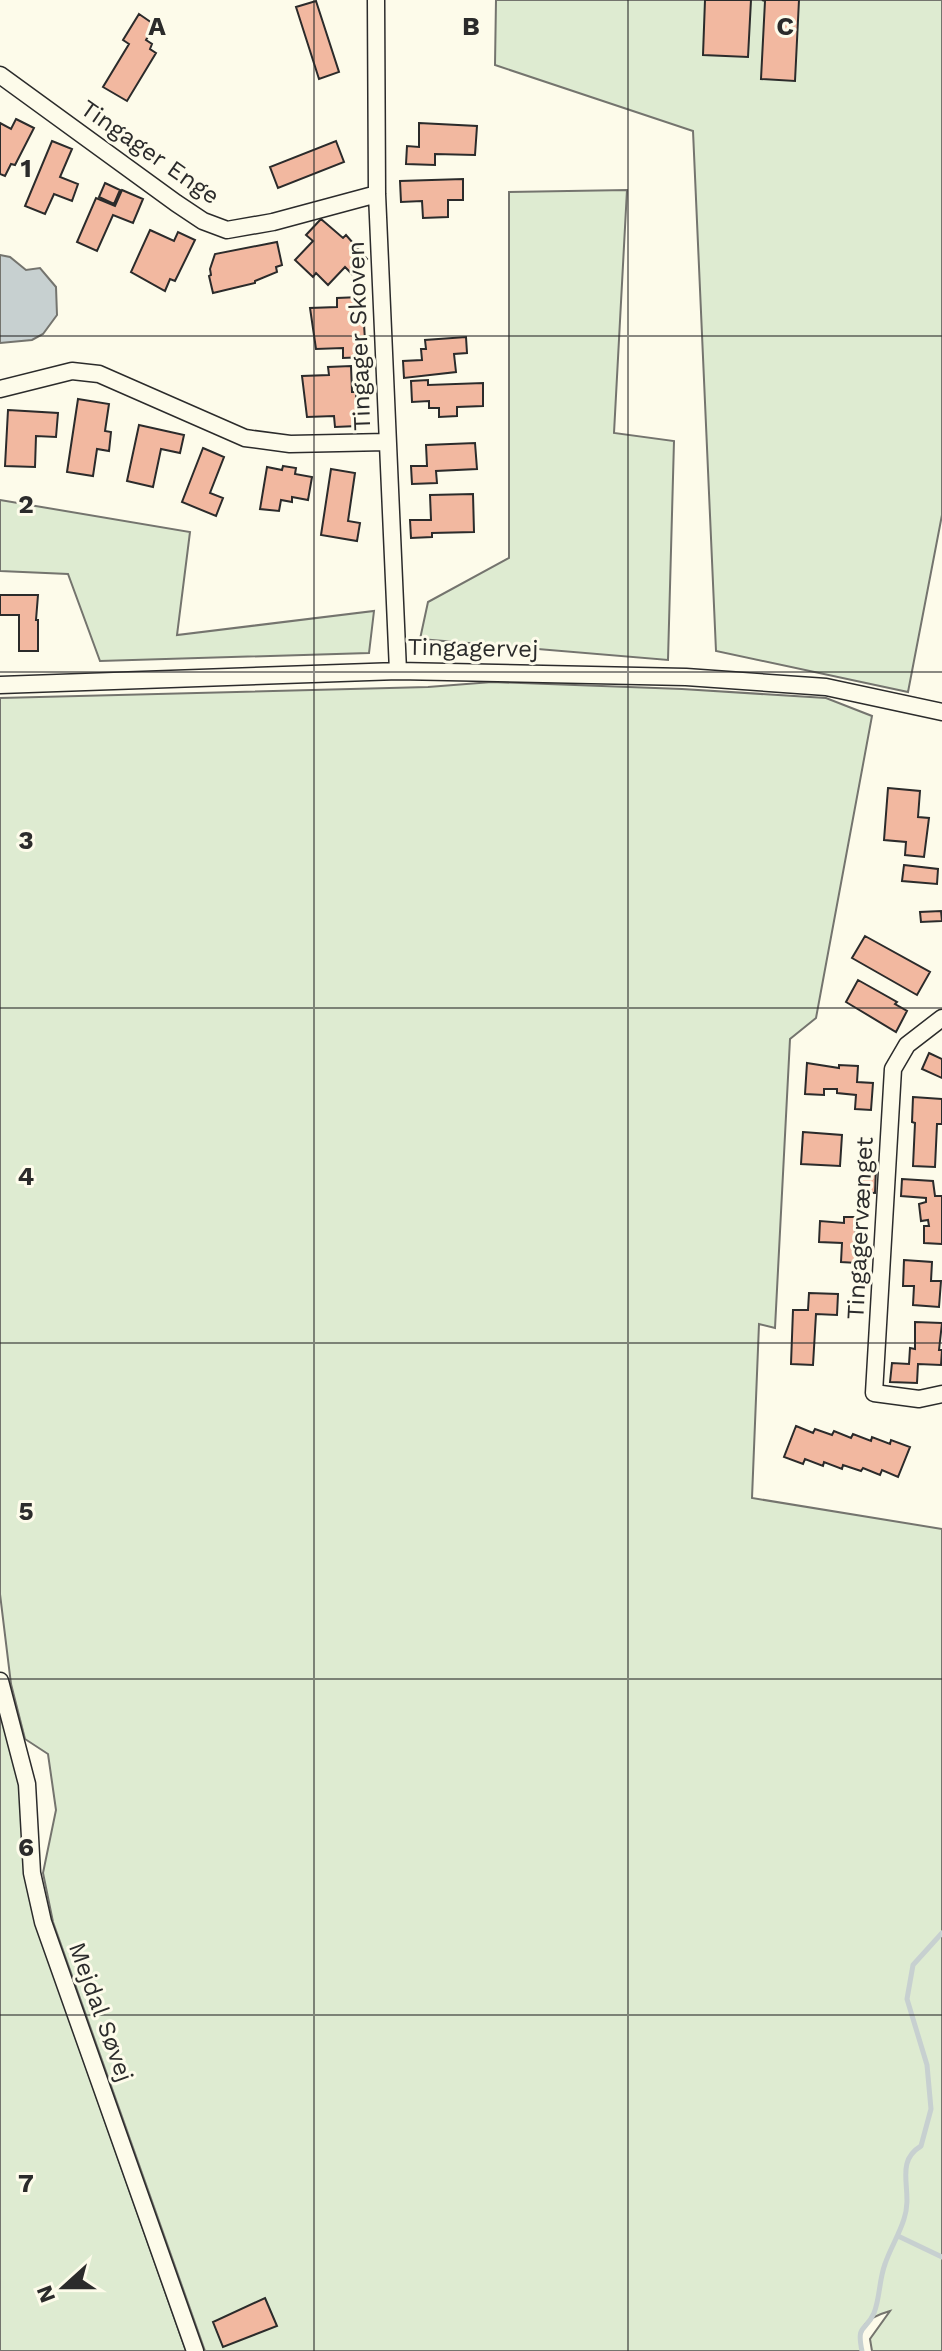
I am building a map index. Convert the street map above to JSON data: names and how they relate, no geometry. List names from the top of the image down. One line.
{"streets":{"street":["Tingager Enge","Tingager Skoven","Tingagervej","Tingagervænget","Mejdal Søvej"]},"crossings":[["Tingager Enge","Tingager Skoven"],["Tingager Skoven","Tingagervej"]],"north":"left","grid":{"columns":["A","B","C"],"rows":["1","2","3","4","5","6","7"]}}
